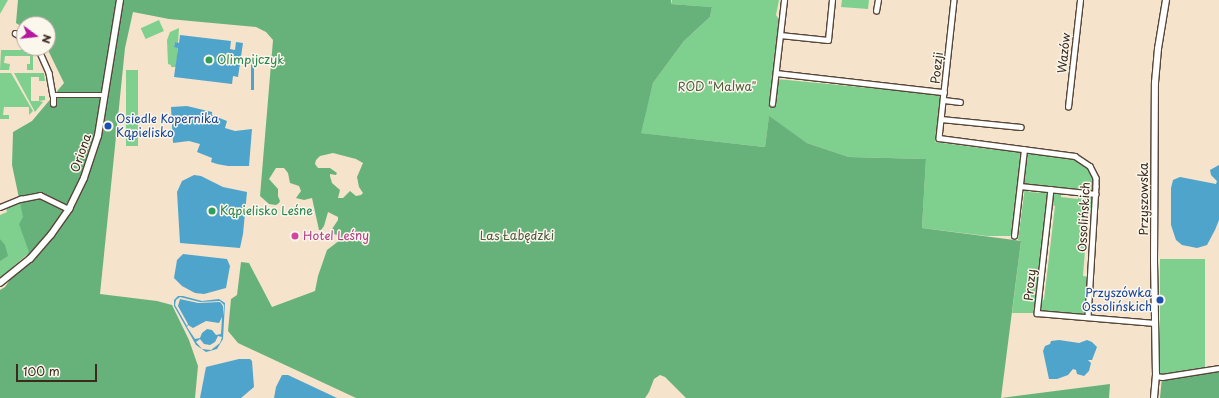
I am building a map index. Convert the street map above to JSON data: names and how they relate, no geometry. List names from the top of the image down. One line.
{"streets":{"street":["Wazów","Poezji","Oriona","Przyszowska","Ossolińskich","Prozy"]},"crossings":[["Poezji","Ossolińskich"],["Przyszowska","Prozy"],["Ossolińskich","Prozy"]],"parks":["ROD \"Malwa\"","Las Łabędzki"],"places":["Olimpijczyk","Osiedle Kopernika Kąpielisko","Kąpielisko Leśne","Hotel Leśny","Przyszówka Ossolińskich"],"scale_bar":"100 m","north":"right"}
